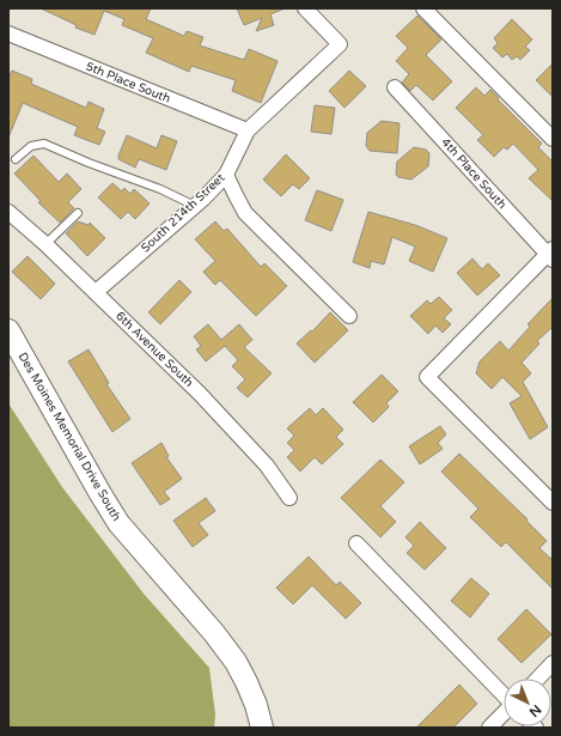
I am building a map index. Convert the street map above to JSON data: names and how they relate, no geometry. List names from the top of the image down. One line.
{"streets":{"main road":["Des Moines Memorial Drive South"],"street":["5th Place South","4th Place South","South 214th Street","6th Avenue South"]},"crossings":[["5th Place South","South 214th Street"],["South 214th Street","6th Avenue South"]],"north":"bottom right"}
